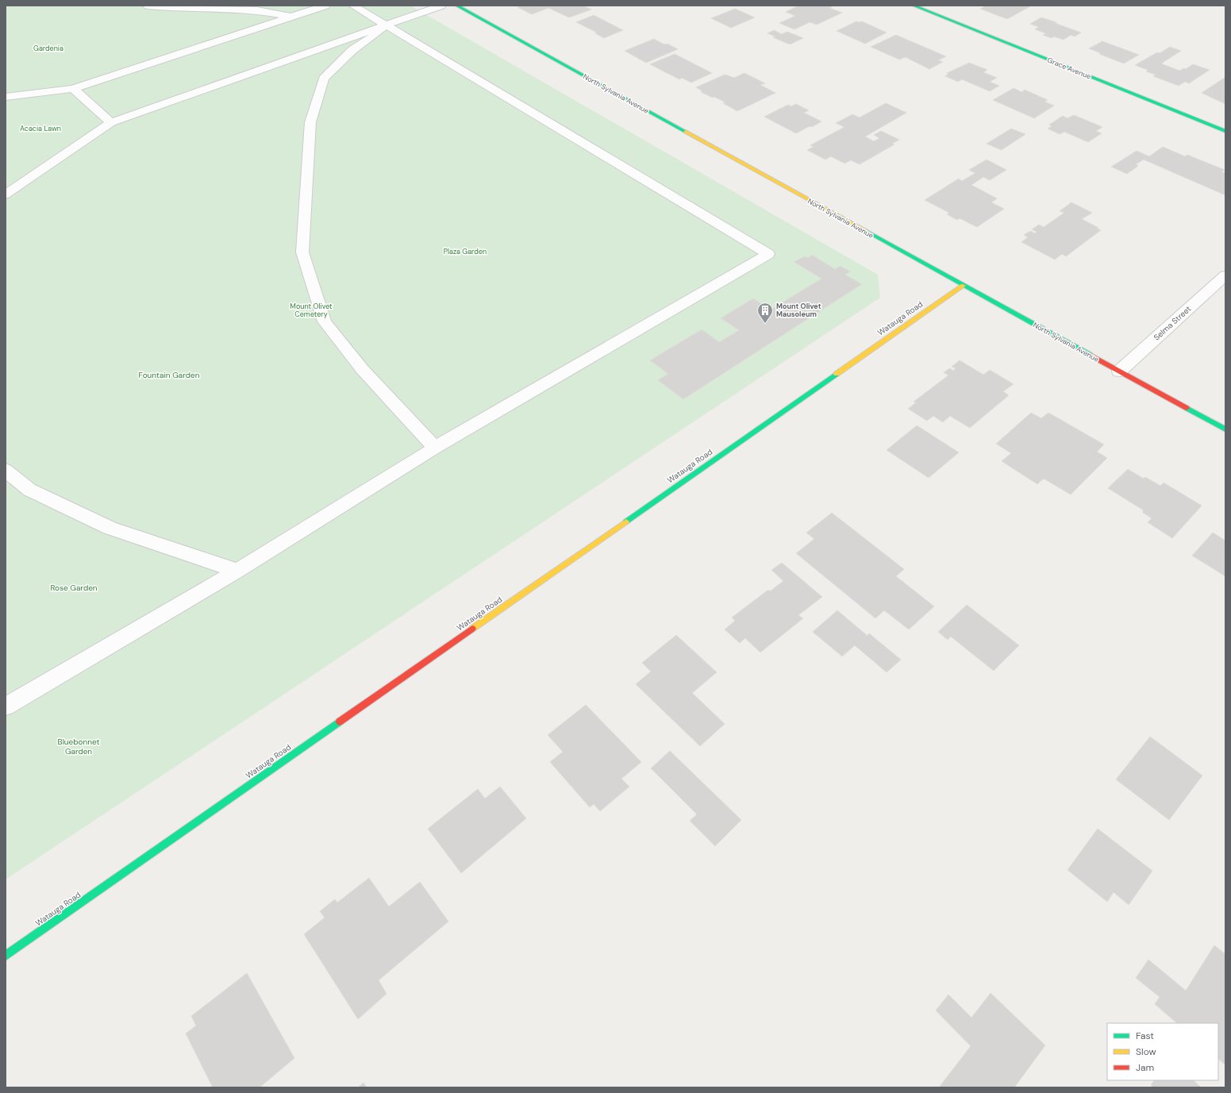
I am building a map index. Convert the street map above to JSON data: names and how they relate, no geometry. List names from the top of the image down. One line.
{"streets":{"street":["Grace Avenue","North Sylvania Avenue","Watauga Road","Selma Street"]},"crossings":[["North Sylvania Avenue","Watauga Road"],["North Sylvania Avenue","Selma Street"]],"parks":["Gardenia","Acacia Lawn","Plaza Garden","Mount Olivet Cemetery","Fountain Garden","Rose Garden","Bluebonnet Garden"],"places":{"building":["Mount Olivet Mausoleum"]},"legend":["Fast","Slow","Jam"]}
